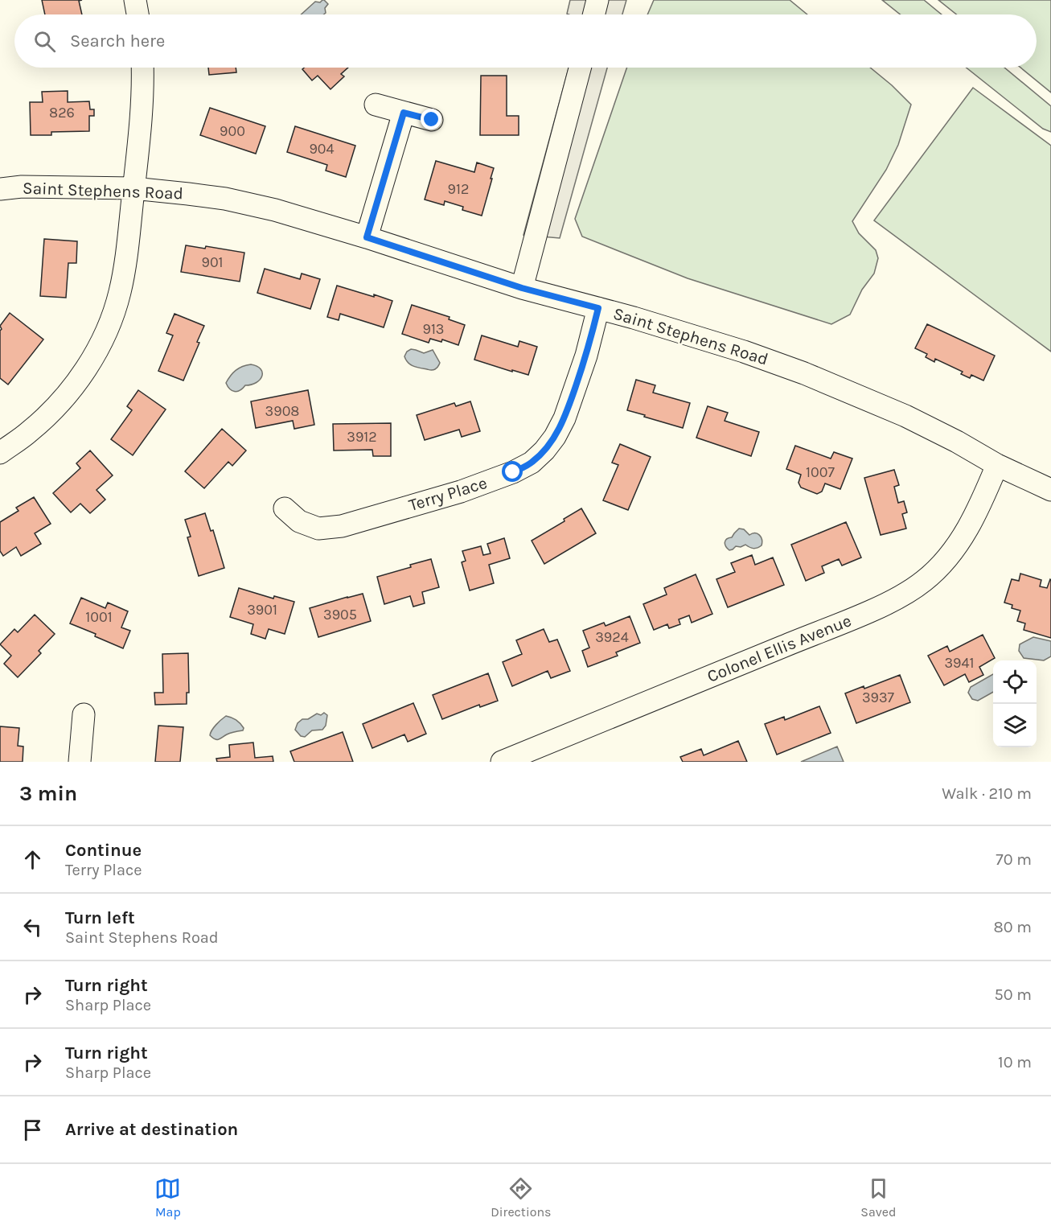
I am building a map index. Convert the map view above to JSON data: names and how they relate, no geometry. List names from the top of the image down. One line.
{"streets":{"street":["Saint Stephens Road","Terry Place","Colonel Ellis Avenue"]},"crossings":[["Saint Stephens Road","Terry Place"],["Saint Stephens Road","Colonel Ellis Avenue"]],"house_numbers":["826","900","904","912","901","913","3908","3912","1007","3901","3905","1001","3924","3941","3937"],"page":{"search":"Search here","heading":["3 min","Walk · 210 m"],"list":[["Continue","Terry Place","70 m"],["Turn left","Saint Stephens Road","80 m"],["Turn right","Sharp Place","50 m"],["Turn right","Sharp Place","10 m"],"Arrive at destination"],"nav":["Map","Directions","Saved"]}}
